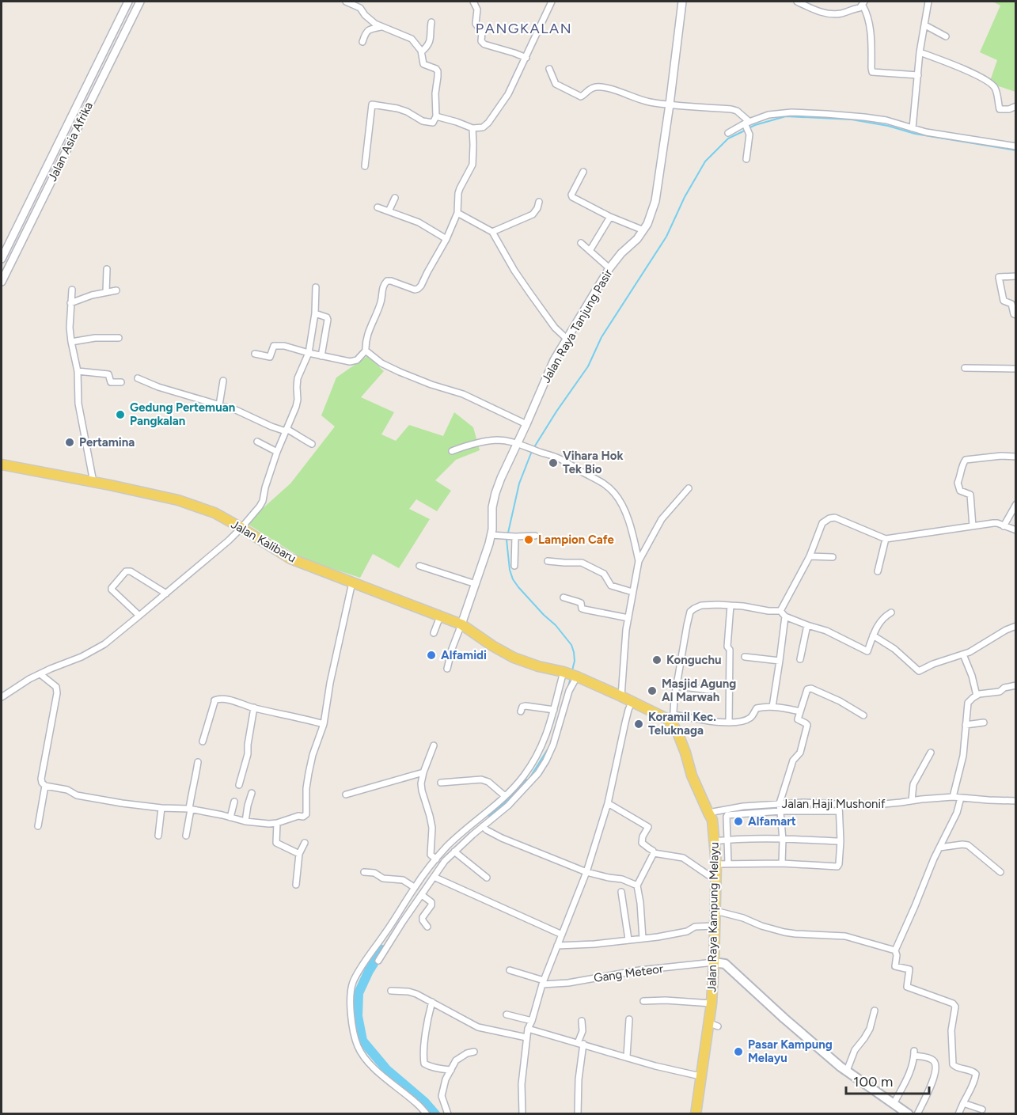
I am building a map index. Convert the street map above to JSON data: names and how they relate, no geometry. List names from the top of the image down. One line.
{"streets":{"main road":["Jalan Kalibaru","Jalan Raya Kampung Melayu"],"street":["Jalan Asia Afrika","Jalan Raya Tanjung Pasir","Jalan Haji Mushonif","Gang Meteor"]},"crossings":[["Jalan Raya Tanjung Pasir","Jalan Kalibaru"],["Jalan Haji Mushonif","Jalan Raya Kampung Melayu"],["Jalan Raya Kampung Melayu","Gang Meteor"]],"districts":["PANGKALAN"],"places":["Gedung Pertemuan Pangkalan","Pertamina","Vihara Hok Tek Bio","Lampion Cafe","Alfamidi","Konguchu","Masjid Agung Al Marwah","Koramil Kec. Teluknaga","Alfamart","Pasar Kampung Melayu"],"scale_bar":"100 m"}
